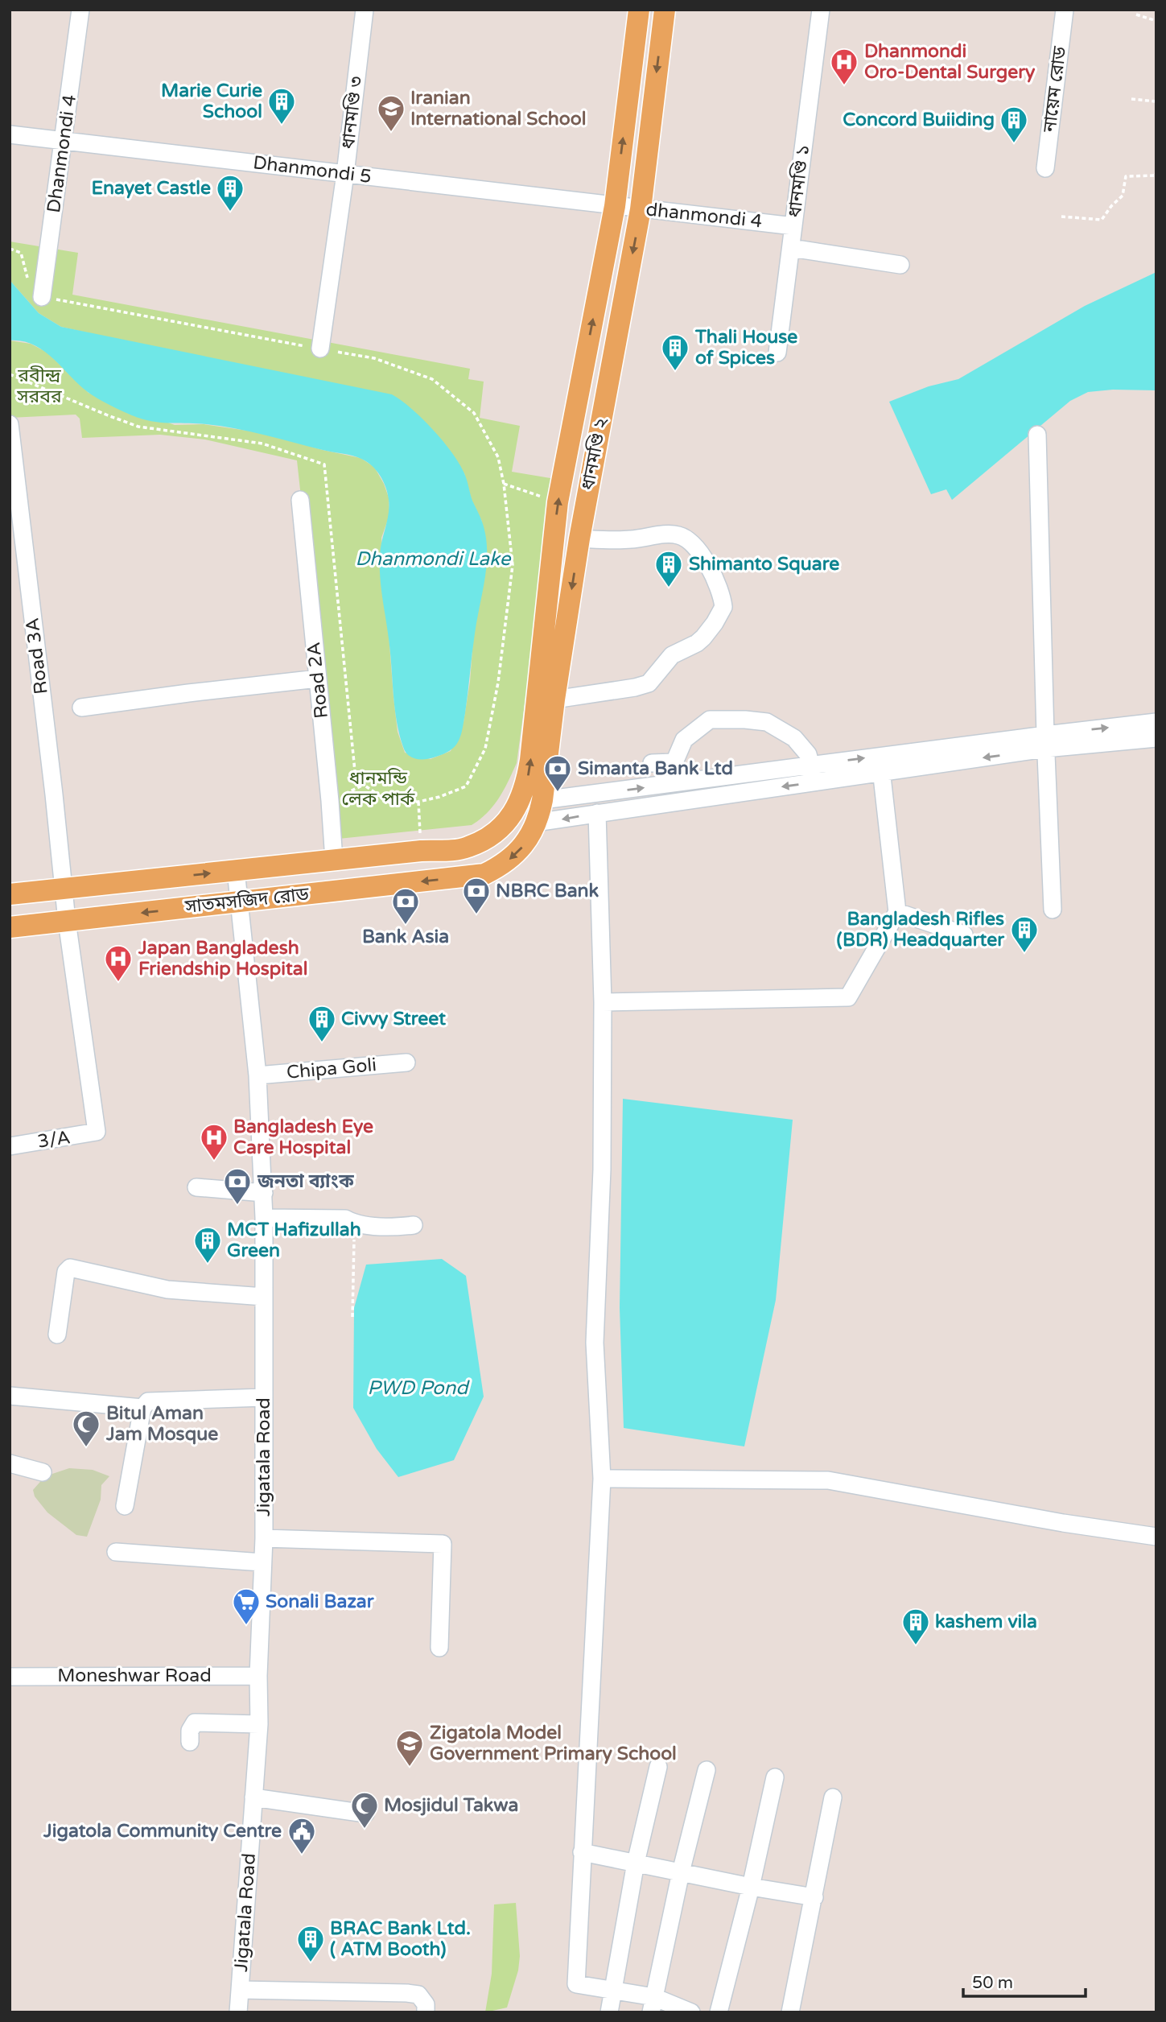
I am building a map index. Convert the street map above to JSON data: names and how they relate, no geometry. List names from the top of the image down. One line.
{"streets":{"main road":["ধানমণ্ডি ২","সাতমসজিদ রোড"],"street":["নায়েম রোড","ধানমণ্ডি ৩","Dhanmondi 4","Dhanmondi 5","ধানমণ্ডি ১","dhanmondi 4","Road 3A","Road 2A","Chipa Goli","3/A","Jigatala Road","Moneshwar Road"]},"crossings":[["ধানমণ্ডি ৩","Dhanmondi 5"],["Dhanmondi 4","Dhanmondi 5"],["Dhanmondi 5","dhanmondi 4"],["Dhanmondi 5","ধানমণ্ডি ২"],["ধানমণ্ডি ১","dhanmondi 4"],["dhanmondi 4","ধানমণ্ডি ২"],["ধানমণ্ডি ২","সাতমসজিদ রোড"],["Road 3A","সাতমসজিদ রোড"],["Road 3A","3/A"],["Road 2A","সাতমসজিদ রোড"],["সাতমসজিদ রোড","Jigatala Road"],["Chipa Goli","Jigatala Road"],["Jigatala Road","Moneshwar Road"]],"water":["Dhanmondi Lake","PWD Pond"],"parks":["রবীন্দ্র সরবর","ধানমন্ডি লেক পার্ক"],"places":{"hospital":["Dhanmondi Oro-Dental Surgery","Japan Bangladesh Friendship Hospital","Bangladesh Eye Care Hospital"],"building":["Marie Curie School","Concord Buiiding","Enayet Castle","Thali House of Spices","Shimanto Square","Bangladesh Rifles (BDR) Headquarter","Civvy Street","MCT Hafizullah Green","kashem vila","BRAC Bank Ltd. ( ATM Booth)"],"school or university":["Iranian International School","Zigatola Model Government Primary School"],"bank":["Simanta Bank Ltd","NBRC Bank","Bank Asia","জনতা ব্যাংক"],"mosque":["Bitul Aman Jam Mosque","Mosjidul Takwa"],"supermarket":["Sonali Bazar"],"public building":["Jigatola Community Centre"]},"scale_bar":"50 m"}
